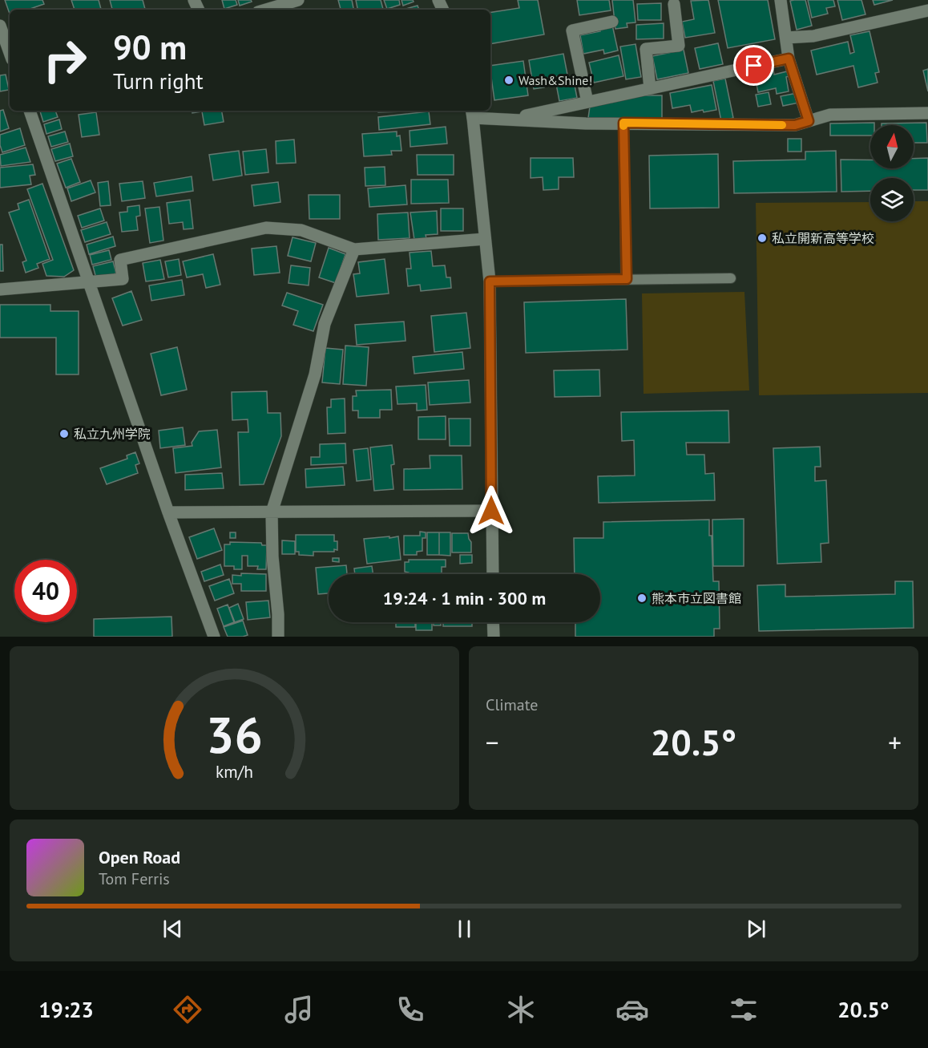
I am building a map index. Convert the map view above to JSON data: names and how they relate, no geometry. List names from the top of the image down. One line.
{"places":["Wash&Shine!","私立開新高等学校","私立九州学院","熊本市立図書館"],"north":"top","page":{"turn":["90 m","Turn right"],"limit":"40","trip":"19:24 · 1 min · 300 m","tile":"Climate","heat":["−","20.5°","+"],"song":["Open Road","Tom Ferris"],"tabs":["19:23","20.5°"],"gauge":["36","km/h"]}}
